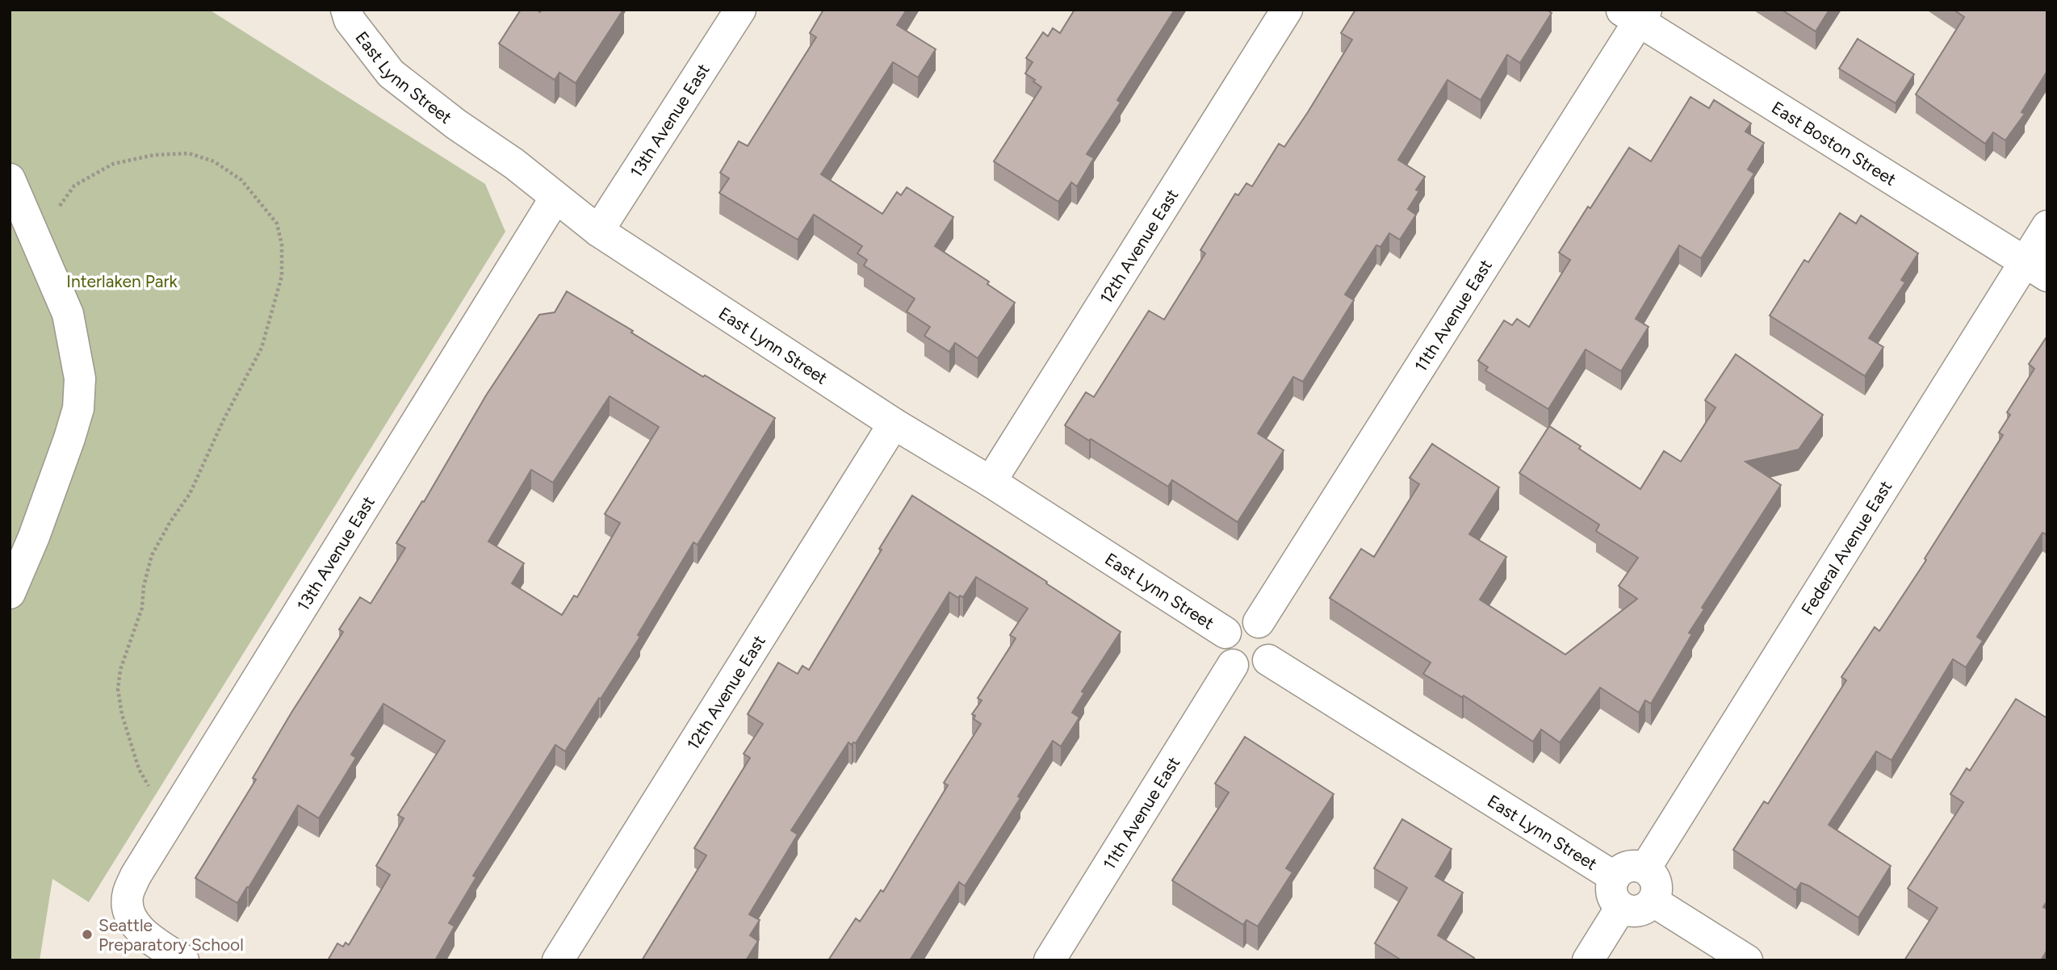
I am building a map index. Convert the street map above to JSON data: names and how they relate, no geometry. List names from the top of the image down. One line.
{"streets":{"street":["East Lynn Street","13th Avenue East","East Boston Street","12th Avenue East","11th Avenue East","Federal Avenue East"]},"crossings":[["East Lynn Street","13th Avenue East"],["East Lynn Street","12th Avenue East"],["East Lynn Street","11th Avenue East"],["East Lynn Street","Federal Avenue East"],["East Boston Street","11th Avenue East"],["East Boston Street","Federal Avenue East"]],"parks":["Interlaken Park"],"places":["Seattle Preparatory School"]}
